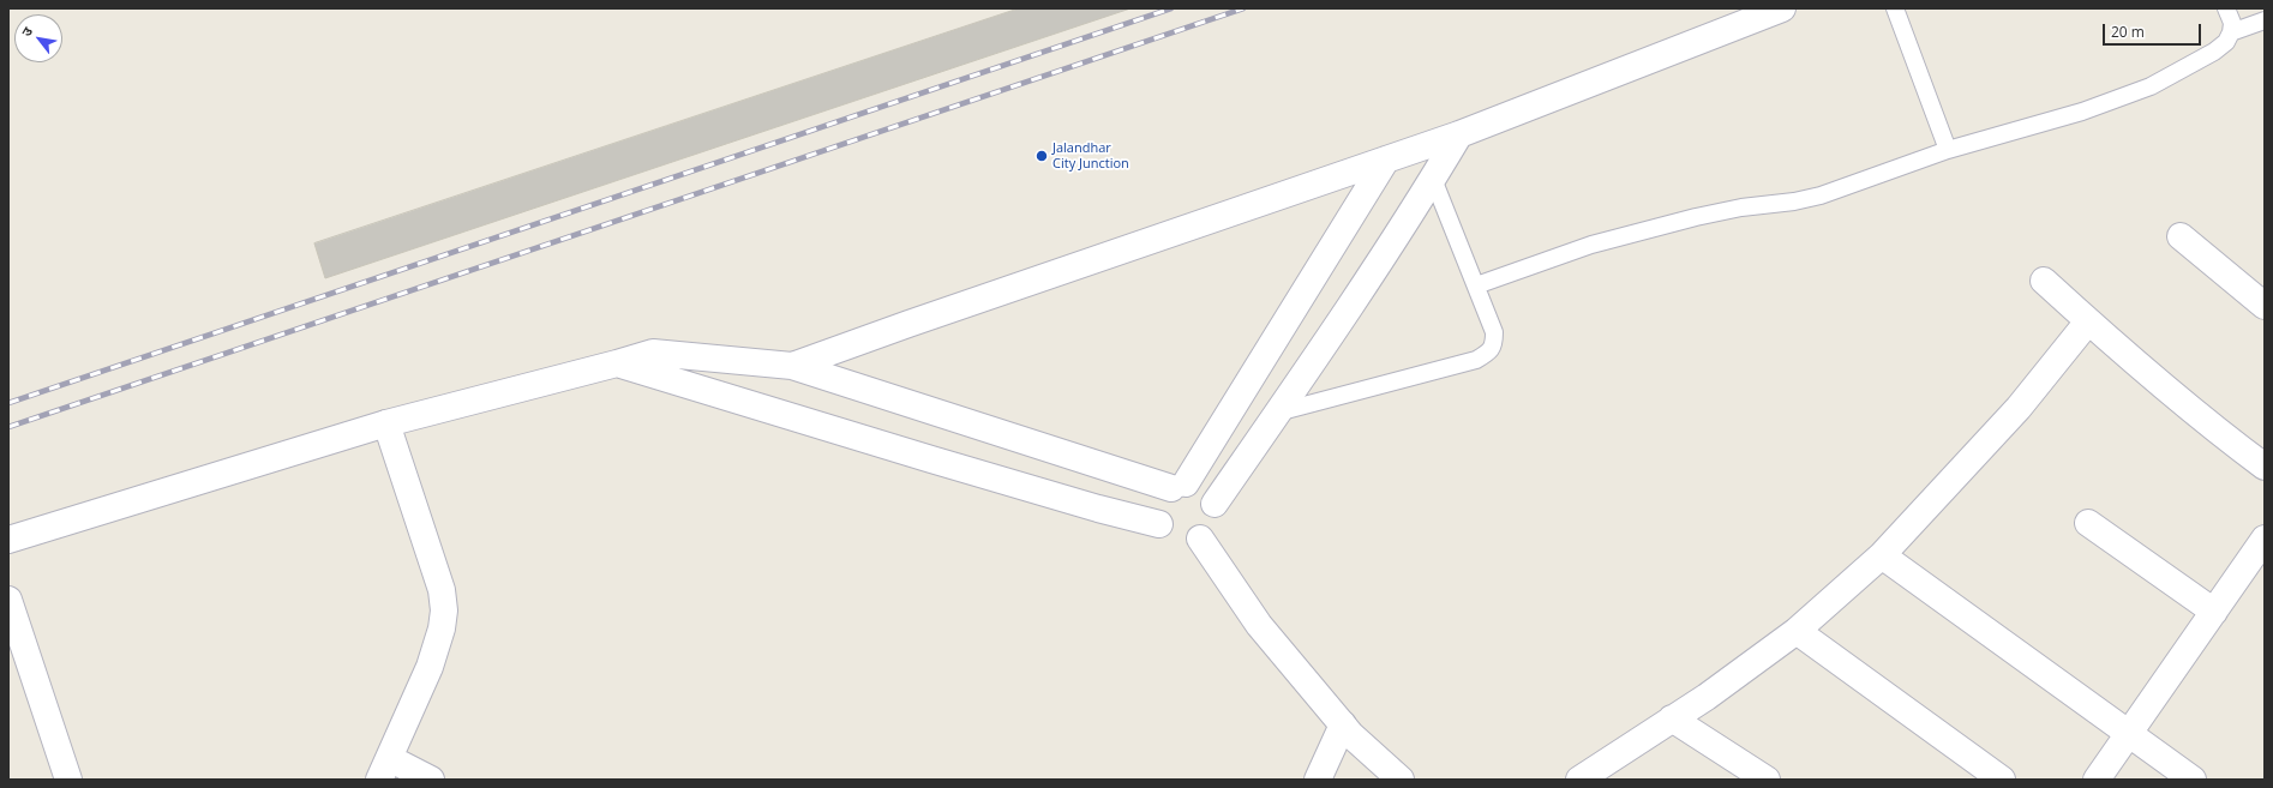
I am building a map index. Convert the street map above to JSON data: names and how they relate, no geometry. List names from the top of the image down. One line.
{"places":["Jalandhar City Junction"],"scale_bar":"20 m","north":"top left"}
